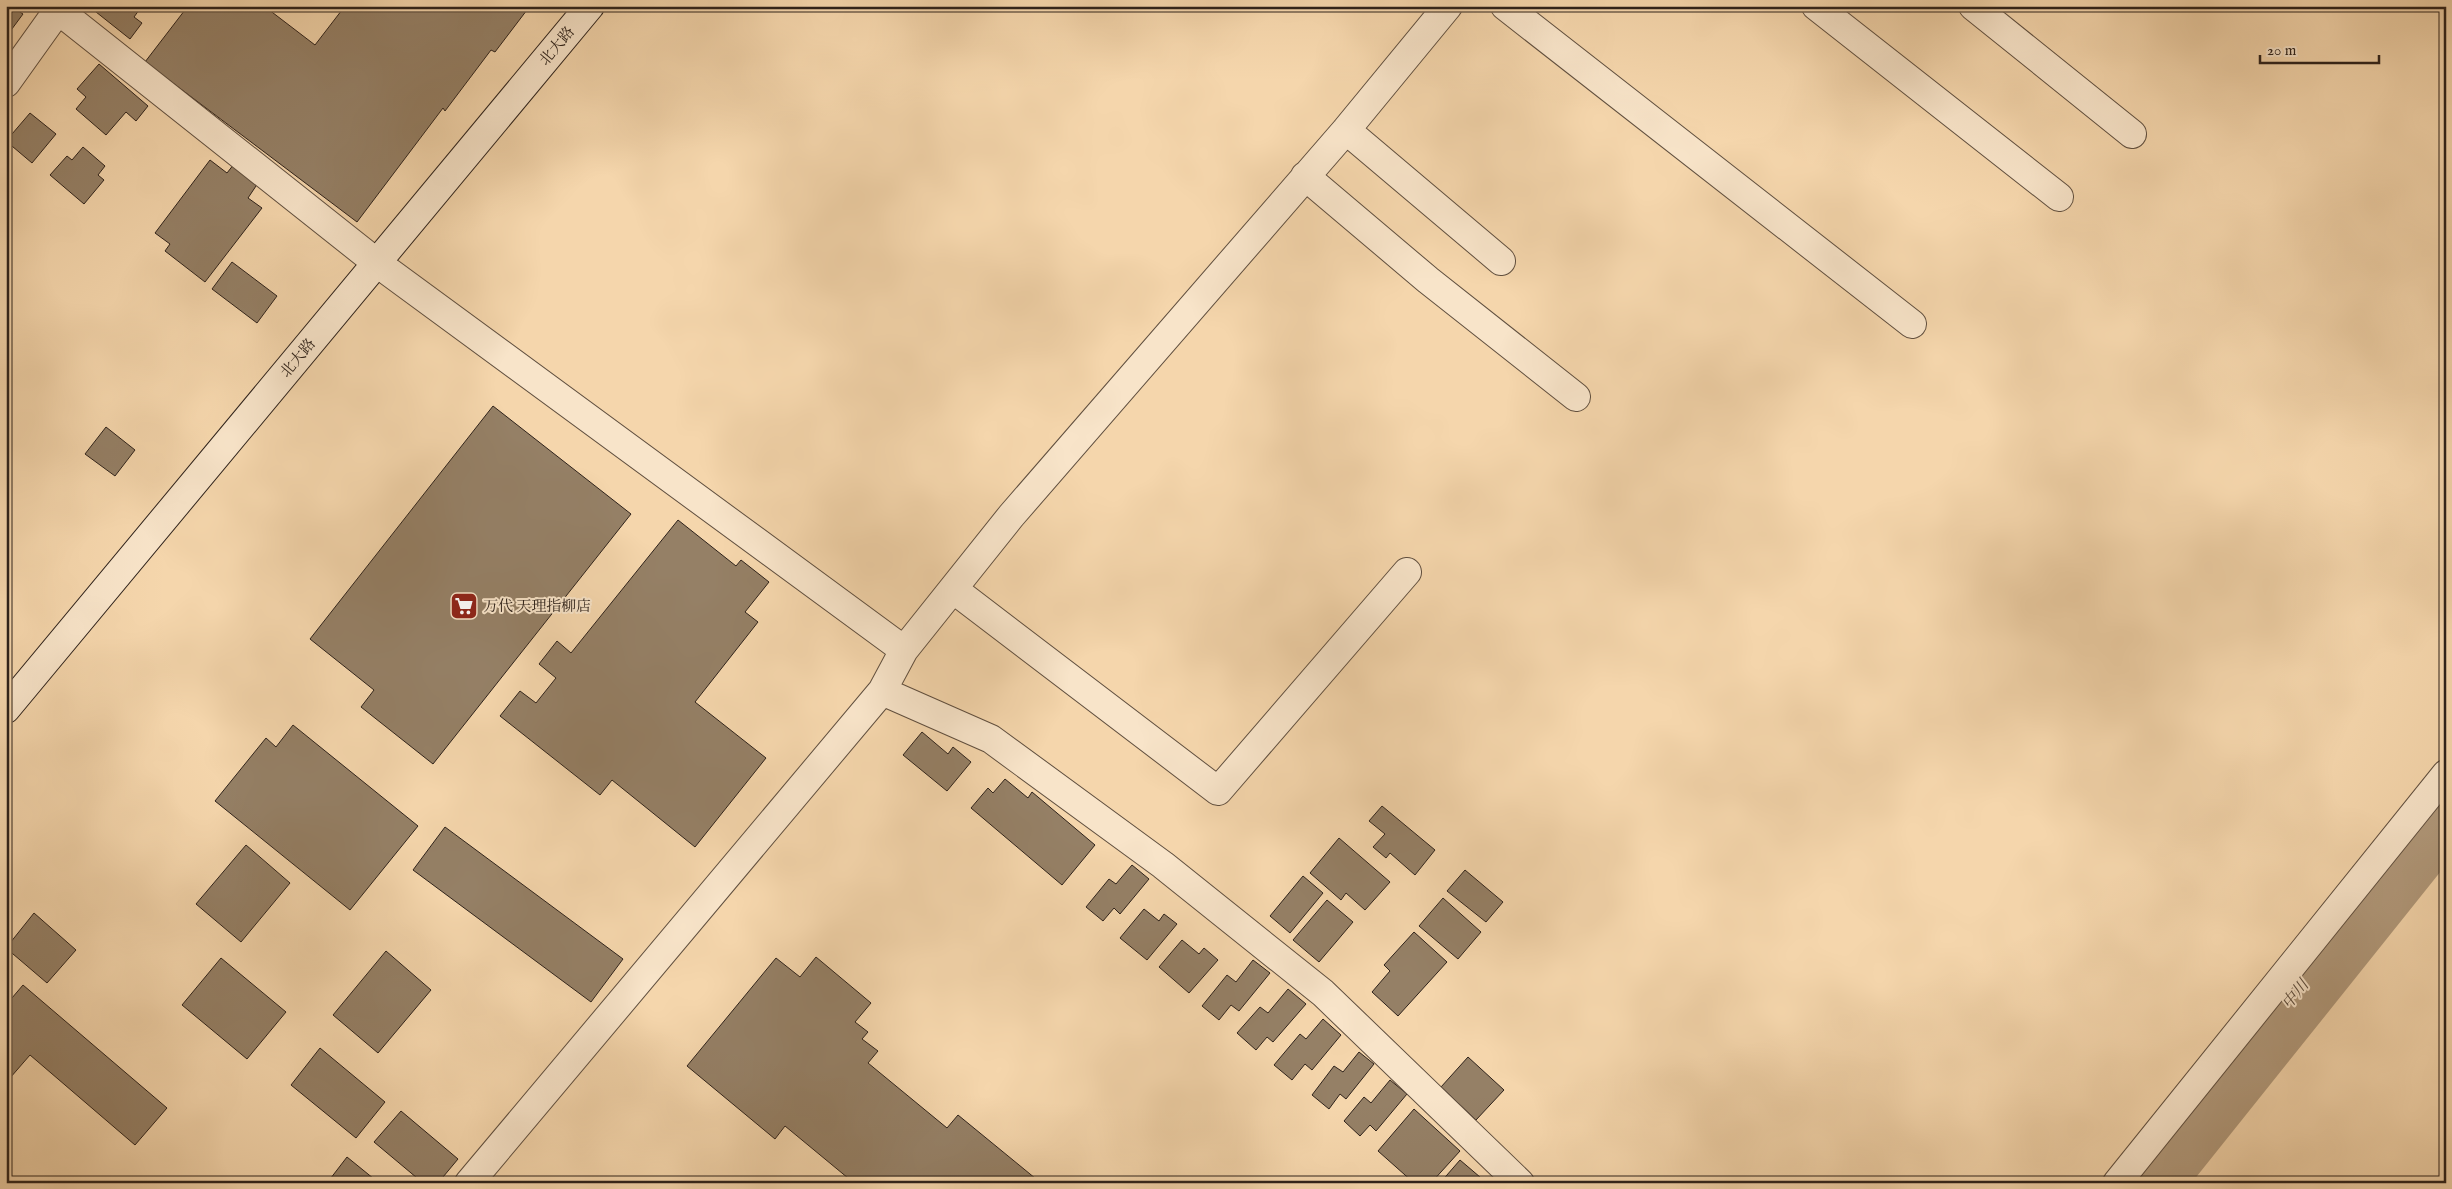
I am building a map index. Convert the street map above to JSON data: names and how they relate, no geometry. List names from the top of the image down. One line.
{"streets":{"street":["北大路"]},"water":["中川"],"places":{"supermarket":["万代 天理指柳店"]},"scale_bar":"20 m"}
